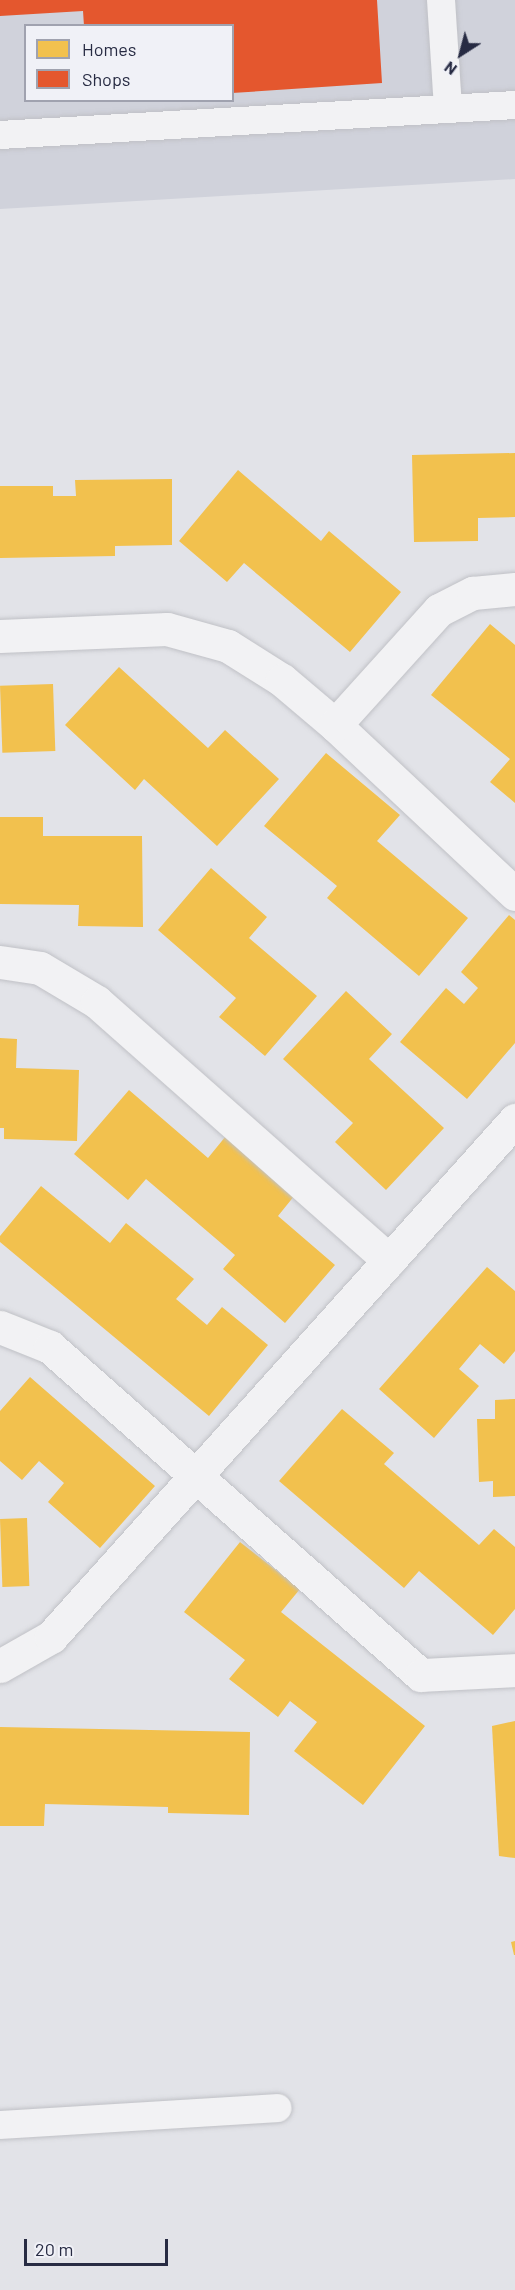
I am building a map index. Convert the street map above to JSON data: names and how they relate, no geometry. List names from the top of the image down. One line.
{"legend":["Homes","Shops"],"scale_bar":"20 m","north":"bottom left"}
